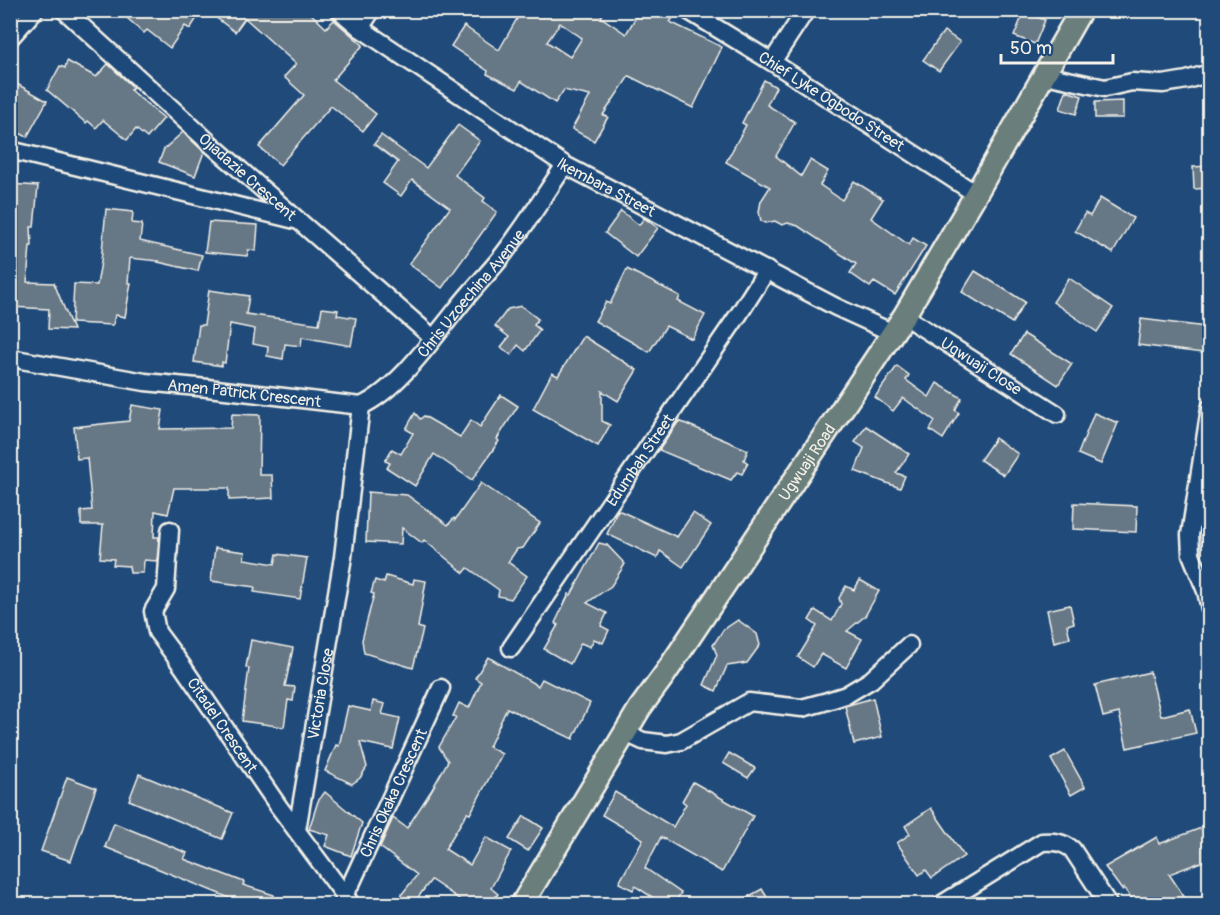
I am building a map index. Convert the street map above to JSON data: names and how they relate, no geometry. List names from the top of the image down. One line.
{"streets":{"main road":["Ugwuaji Road"],"street":["Chief Lyke Ogbodo Street","Ojiadazie Crescent","Ikembara Street","Chris Uzoechina Avenue","Ugwuaji Close","Amen Patrick Crescent","Edumbah Street","Victoria Close","Citadel Crescent","Chris Okaka Crescent"]},"crossings":[["Chief Lyke Ogbodo Street","Ugwuaji Road"],["Ojiadazie Crescent","Chris Uzoechina Avenue"],["Ikembara Street","Chris Uzoechina Avenue"],["Ikembara Street","Ugwuaji Close"],["Ikembara Street","Edumbah Street"],["Ikembara Street","Ugwuaji Road"],["Chris Uzoechina Avenue","Amen Patrick Crescent"],["Chris Uzoechina Avenue","Victoria Close"],["Ugwuaji Close","Ugwuaji Road"],["Amen Patrick Crescent","Victoria Close"],["Victoria Close","Citadel Crescent"],["Citadel Crescent","Chris Okaka Crescent"]],"scale_bar":"50 m"}
